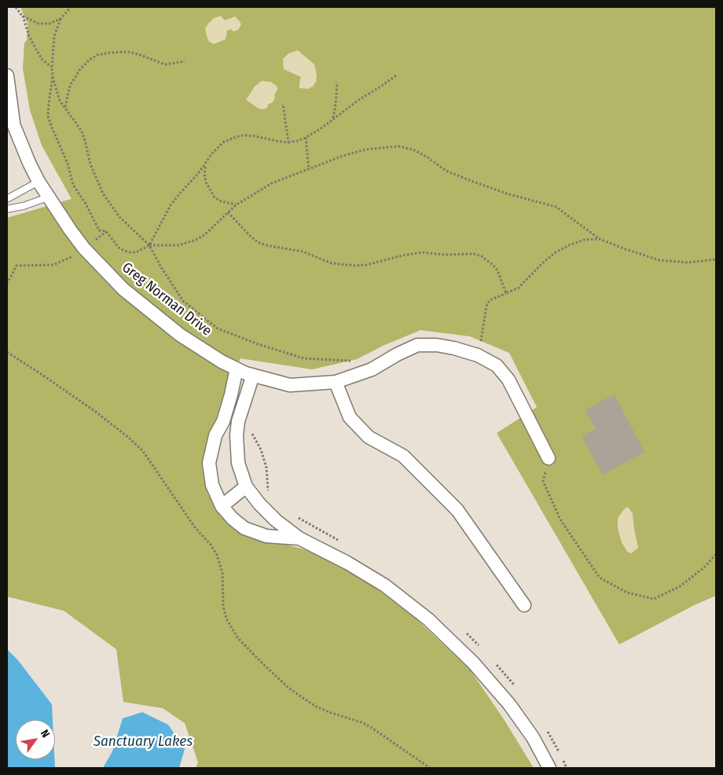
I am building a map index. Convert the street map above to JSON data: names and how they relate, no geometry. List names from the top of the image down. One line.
{"streets":{"street":["Greg Norman Drive"]},"water":["Sanctuary Lakes"],"north":"top right"}
